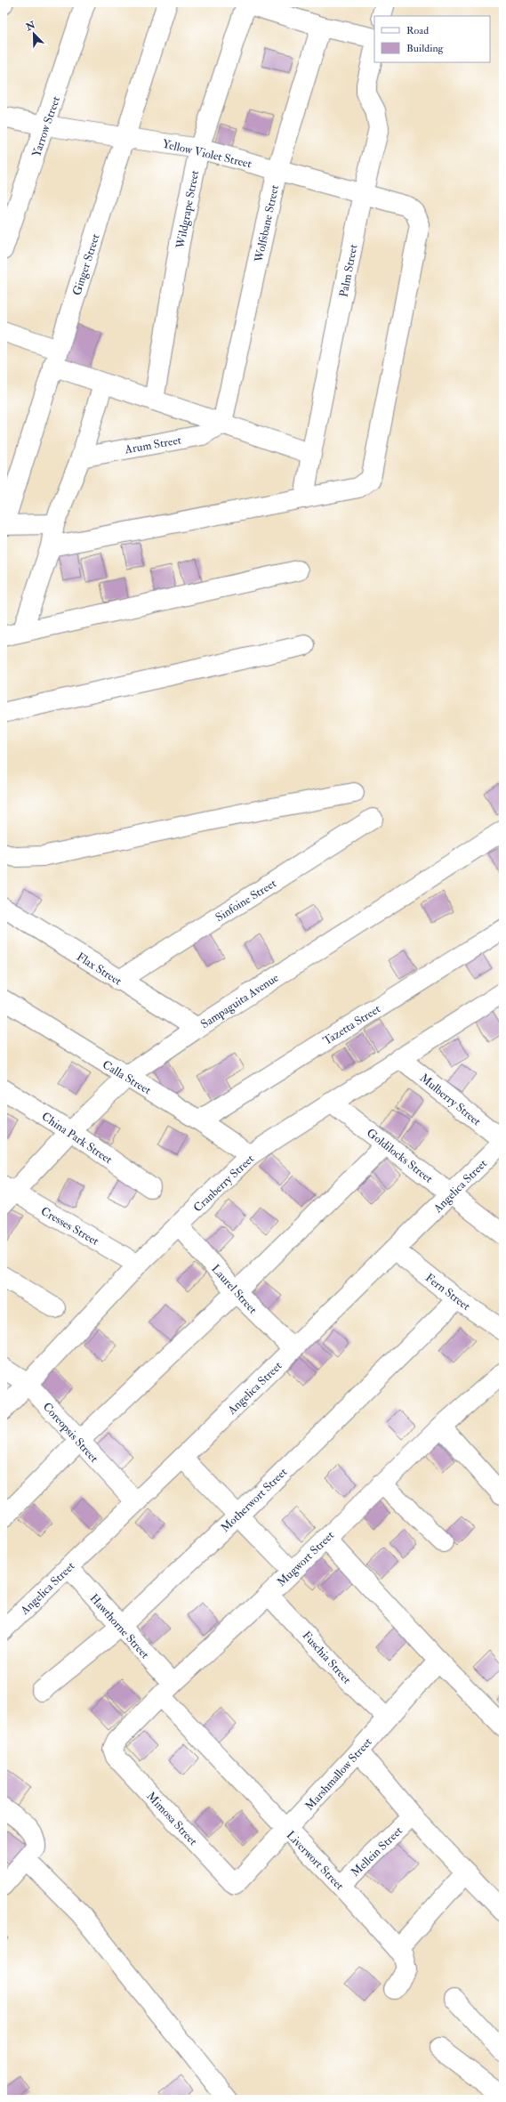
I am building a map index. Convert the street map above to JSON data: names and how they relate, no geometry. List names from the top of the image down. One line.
{"streets":{"street":["Yarrow Street","Yellow Violet Street","Wildgrape Street","Wolfsbane Street","Ginger Street","Palm Street","Arum Street","Sinfoine Street","Flax Street","Sampaguita Avenue","Tazetta Street","Calla Street","Mulberry Street","China Park Street","Goldilocks Street","Cranberry Street","Angelica Street","Cresses Street","Laurel Street","Fern Street","Coreopsis Street","Motherwort Street","Mugwort Street","Hawthorne Street","Fuschia Street","Marshmallow Street","Mimosa Street","Mellein Street","Liverwort Street"]},"crossings":[["Yarrow Street","Yellow Violet Street"],["Yellow Violet Street","Wildgrape Street"],["Yellow Violet Street","Wolfsbane Street"],["Yellow Violet Street","Ginger Street"],["Yellow Violet Street","Palm Street"],["Wolfsbane Street","Arum Street"],["Sinfoine Street","Flax Street"],["Flax Street","Sampaguita Avenue"],["Sampaguita Avenue","Calla Street"],["Sampaguita Avenue","China Park Street"],["Sampaguita Avenue","Cresses Street"],["Tazetta Street","Calla Street"],["Calla Street","Cranberry Street"],["Mulberry Street","Cranberry Street"],["Mulberry Street","Angelica Street"],["Goldilocks Street","Cranberry Street"],["Goldilocks Street","Angelica Street"],["Cranberry Street","Cresses Street"],["Cranberry Street","Laurel Street"],["Cranberry Street","Coreopsis Street"],["Angelica Street","Laurel Street"],["Angelica Street","Fern Street"],["Angelica Street","Coreopsis Street"],["Angelica Street","Hawthorne Street"],["Fern Street","Motherwort Street"],["Motherwort Street","Hawthorne Street"],["Mugwort Street","Hawthorne Street"],["Mugwort Street","Fuschia Street"],["Mugwort Street","Mimosa Street"],["Mugwort Street","Liverwort Street"],["Hawthorne Street","Liverwort Street"],["Fuschia Street","Marshmallow Street"],["Marshmallow Street","Mimosa Street"],["Marshmallow Street","Liverwort Street"],["Mellein Street","Liverwort Street"]],"legend":["Road","Building"],"north":"top left"}
